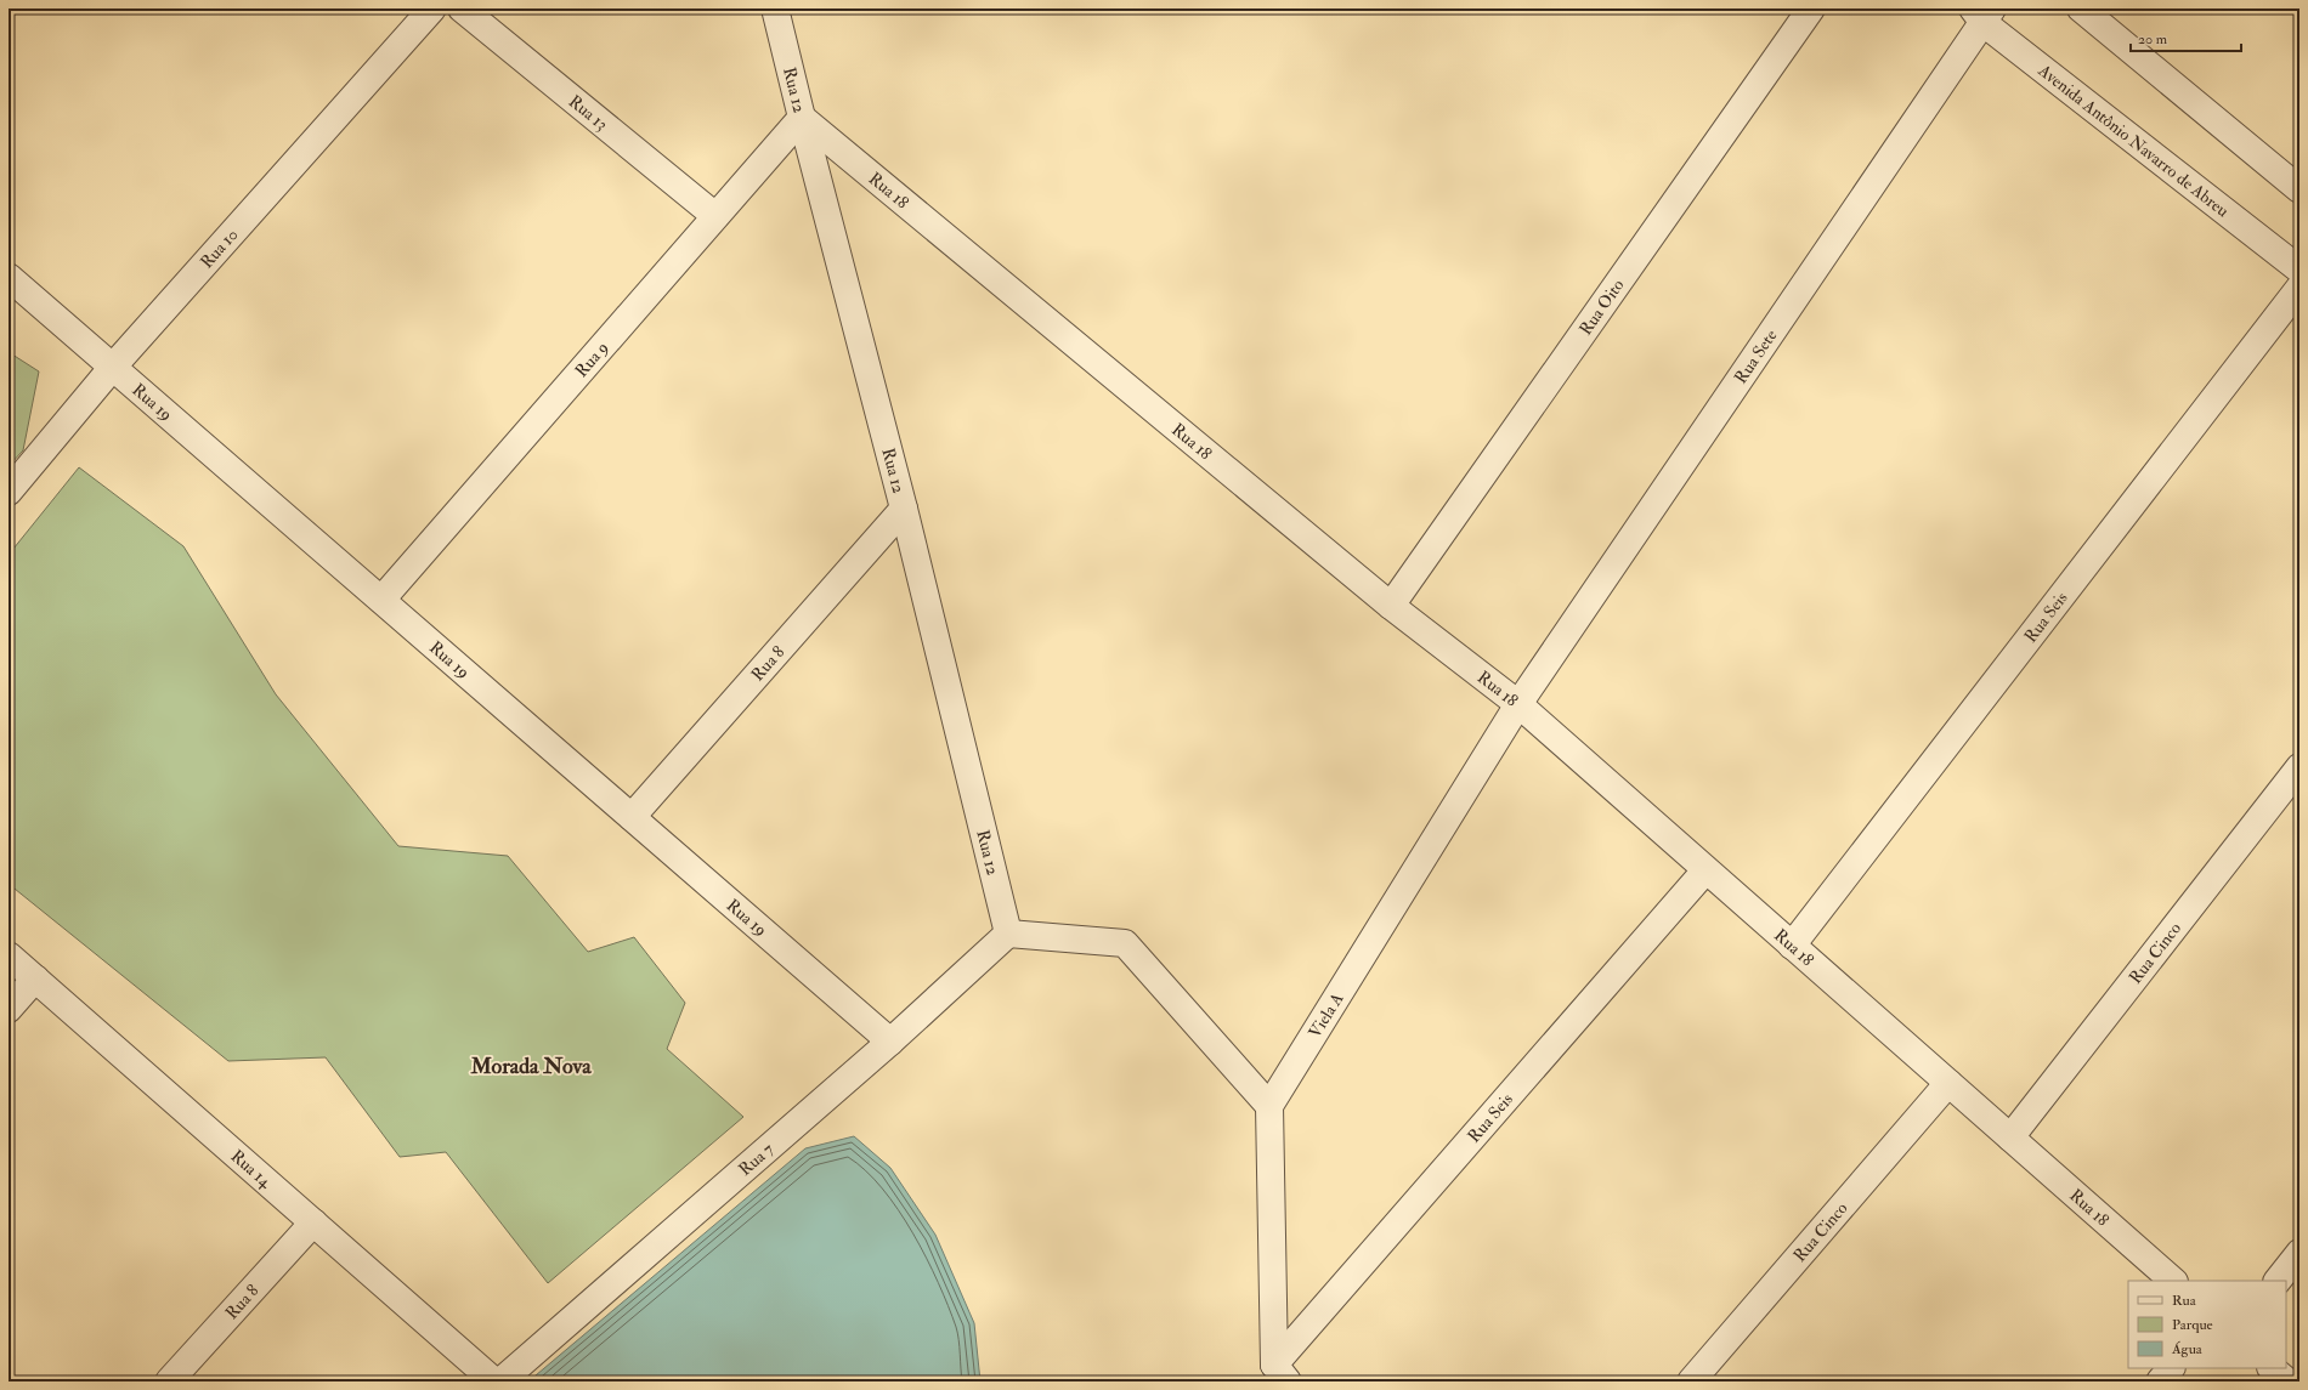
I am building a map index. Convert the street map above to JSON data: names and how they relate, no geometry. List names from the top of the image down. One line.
{"streets":{"street":["Rua 12","Rua 13","Avenida Antônio Navarro de Abreu","Rua 18","Rua 10","Rua Oito","Rua Sete","Rua 9","Rua 19","Rua Seis","Rua 8","Rua Cinco","Viela A","Rua 7","Rua 14"]},"crossings":[["Rua 12","Rua 18"],["Rua 12","Rua 9"],["Rua 12","Rua 8"],["Rua 12","Rua 7"],["Rua 13","Rua 9"],["Avenida Antônio Navarro de Abreu","Rua Sete"],["Rua 18","Rua Oito"],["Rua 18","Rua Sete"],["Rua 18","Rua 9"],["Rua 18","Rua Seis"],["Rua 18","Rua Cinco"],["Rua 18","Viela A"],["Rua 10","Rua 19"],["Rua Sete","Viela A"],["Rua 9","Rua 19"],["Rua 19","Rua 8"],["Rua 19","Rua 7"],["Rua 8","Rua 14"]],"districts":["Morada Nova"],"legend":["Rua","Parque","Água"],"scale_bar":"20 m"}
